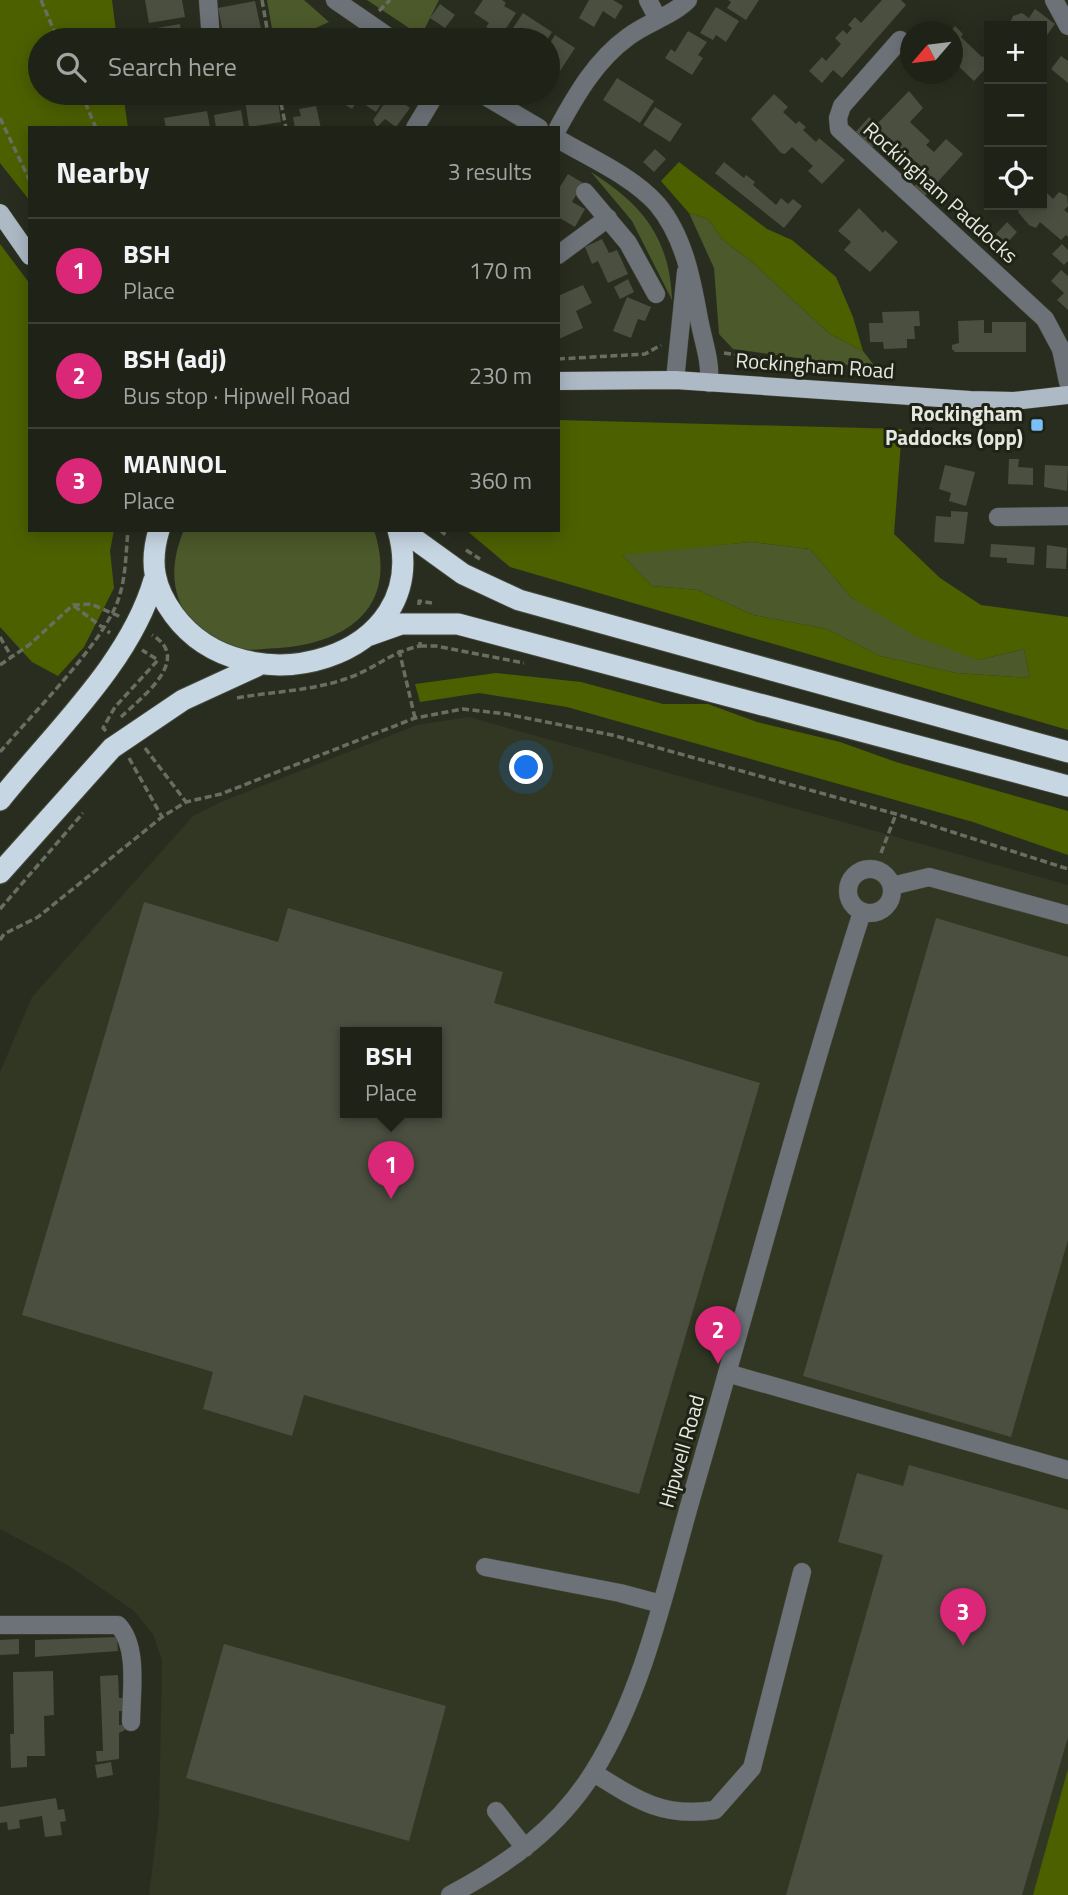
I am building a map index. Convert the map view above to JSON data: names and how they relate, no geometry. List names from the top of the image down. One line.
{"streets":{"main road":["Rockingham Road"],"street":["Rockingham Paddocks","Hipwell Road"]},"places":{"transit":["Rockingham Paddocks (opp)"]},"north":"bottom left","page":{"map_buttons":["+","−"],"search":"Search here","heading":["Nearby","3 results"],"list":[{"mark":"1","name":"BSH","note":"Place","value":"170 m"},{"mark":"2","name":"BSH (adj)","note":"Bus stop · Hipwell Road","value":"230 m"},{"mark":"3","name":"MANNOL","note":"Place","value":"360 m"}],"popup":["BSH","Place"],"pins":["1","2","3"]}}
